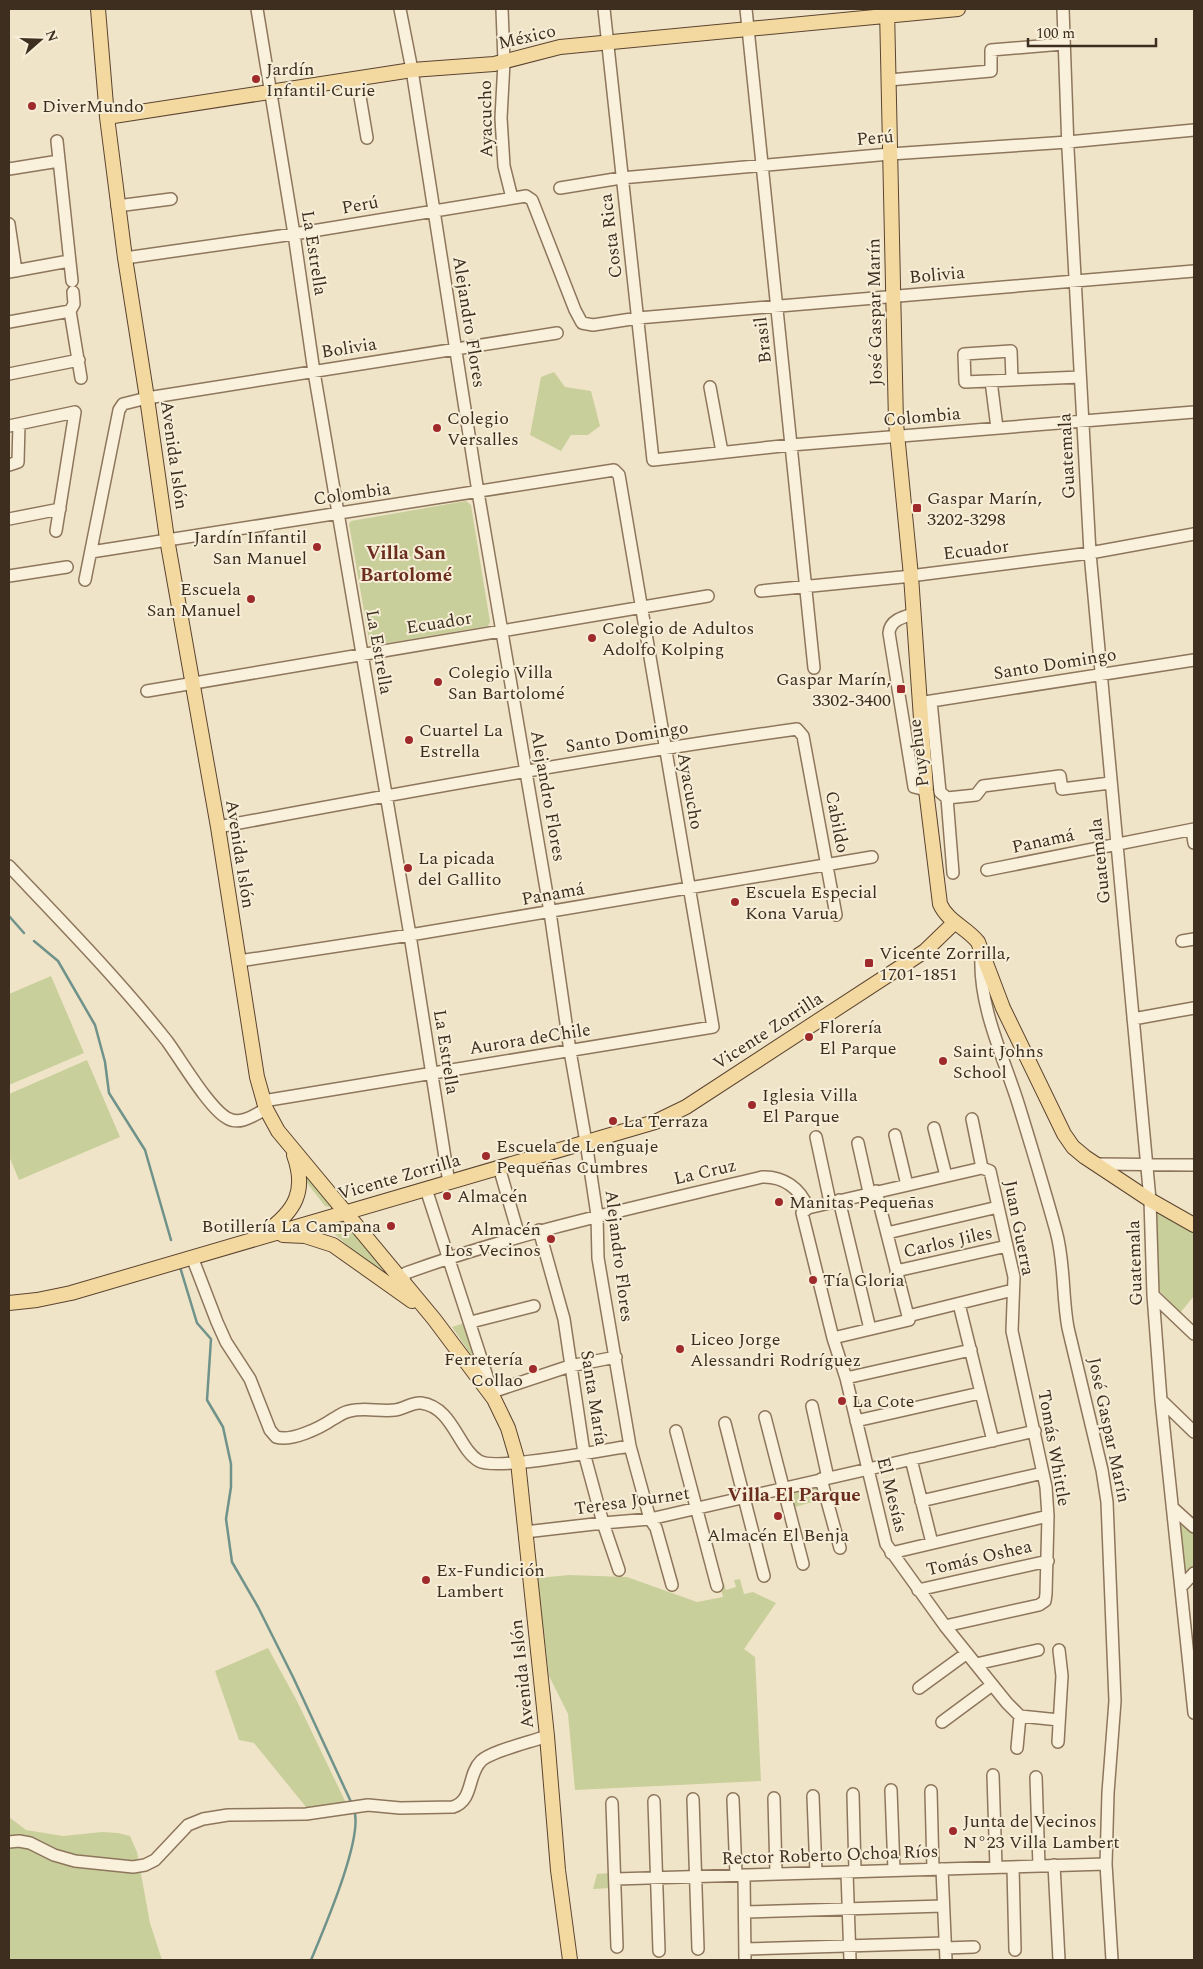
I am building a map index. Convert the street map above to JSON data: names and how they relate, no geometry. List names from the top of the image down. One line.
{"streets":{"main road":["México","José Gaspar Marín","Avenida Islón","Vicente Zorrilla"],"street":["Ayacucho","Perú","Costa Rica","La Estrella","Bolivia","Alejandro Flores","Brasil","Colombia","Guatemala","Ecuador","Santo Domingo","Puyehue","Cabildo","Panamá","Aurora deChile","La Cruz","Juan Guerra","Carlos Jiles","Santa María","Tomás Whittle","El Mesías","Teresa Journet","Tomás Oshea","Rector Roberto Ochoa Ríos"]},"crossings":[["México","Ayacucho"],["México","Costa Rica"],["México","La Estrella"],["México","José Gaspar Marín"],["México","Alejandro Flores"],["México","Brasil"],["México","Avenida Islón"],["Ayacucho","Perú"],["Ayacucho","Bolivia"],["Ayacucho","Colombia"],["Ayacucho","Ecuador"],["Ayacucho","Santo Domingo"],["Ayacucho","Panamá"],["Ayacucho","Aurora deChile"],["Perú","Costa Rica"],["Perú","La Estrella"],["Perú","Bolivia"],["Perú","José Gaspar Marín"],["Perú","Alejandro Flores"],["Perú","Brasil"],["Perú","Avenida Islón"],["Perú","Guatemala"],["Costa Rica","Bolivia"],["Costa Rica","Colombia"],["La Estrella","Bolivia"],["La Estrella","Colombia"],["La Estrella","Ecuador"],["La Estrella","Santo Domingo"],["La Estrella","Panamá"],["La Estrella","Vicente Zorrilla"],["La Estrella","Aurora deChile"],["Bolivia","José Gaspar Marín"],["Bolivia","Alejandro Flores"],["Bolivia","Brasil"],["Bolivia","Colombia"],["Bolivia","Avenida Islón"],["Bolivia","Guatemala"],["José Gaspar Marín","Colombia"],["José Gaspar Marín","Guatemala"],["José Gaspar Marín","Ecuador"],["José Gaspar Marín","Santo Domingo"],["José Gaspar Marín","Puyehue"],["José Gaspar Marín","Vicente Zorrilla"],["José Gaspar Marín","Rector Roberto Ochoa Ríos"],["Alejandro Flores","Colombia"],["Alejandro Flores","Ecuador"],["Alejandro Flores","Santo Domingo"],["Alejandro Flores","Panamá"],["Alejandro Flores","Vicente Zorrilla"],["Alejandro Flores","Aurora deChile"],["Alejandro Flores","La Cruz"],["Alejandro Flores","Teresa Journet"],["Brasil","Colombia"],["Brasil","Ecuador"],["Colombia","Avenida Islón"],["Colombia","Guatemala"],["Avenida Islón","Ecuador"],["Avenida Islón","Santo Domingo"],["Avenida Islón","Panamá"],["Avenida Islón","Vicente Zorrilla"],["Avenida Islón","Aurora deChile"],["Avenida Islón","La Cruz"],["Avenida Islón","Teresa Journet"],["Guatemala","Ecuador"],["Guatemala","Santo Domingo"],["Guatemala","Puyehue"],["Guatemala","Panamá"],["Santo Domingo","Puyehue"],["Santo Domingo","Cabildo"],["Cabildo","Panamá"],["La Cruz","Santa María"],["La Cruz","El Mesías"],["Juan Guerra","Carlos Jiles"],["Juan Guerra","Tomás Whittle"],["Santa María","Teresa Journet"],["Tomás Whittle","El Mesías"],["Tomás Whittle","Teresa Journet"],["Tomás Whittle","Tomás Oshea"],["El Mesías","Teresa Journet"],["El Mesías","Tomás Oshea"]],"districts":["Villa San Bartolomé","Villa El Parque"],"places":{"other":["Jardín Infantil Curie","DiverMundo","Colegio Versalles","Jardín Infantil San Manuel","Escuela San Manuel","Colegio de Adultos Adolfo Kolping","Colegio Villa San Bartolomé","Cuartel La Estrella","La picada del Gallito","Escuela Especial Kona Varua","Florería El Parque","Saint Johns School","Iglesia Villa El Parque","La Terraza","Escuela de Lenguaje Pequeñas Cumbres","Almacén","Manitas Pequeñas","Botillería La Campana","Almacén Los Vecinos","Tía Gloria","Liceo Jorge Alessandri Rodríguez","Ferretería Collao","La Cote","Almacén El Benja","Ex-Fundición Lambert","Junta de Vecinos N°23 Villa Lambert"],"transit":["Gaspar Marín, 3202-3298","Gaspar Marín, 3302-3400","Vicente Zorrilla, 1701-1851"]},"scale_bar":"100 m","north":"right"}
